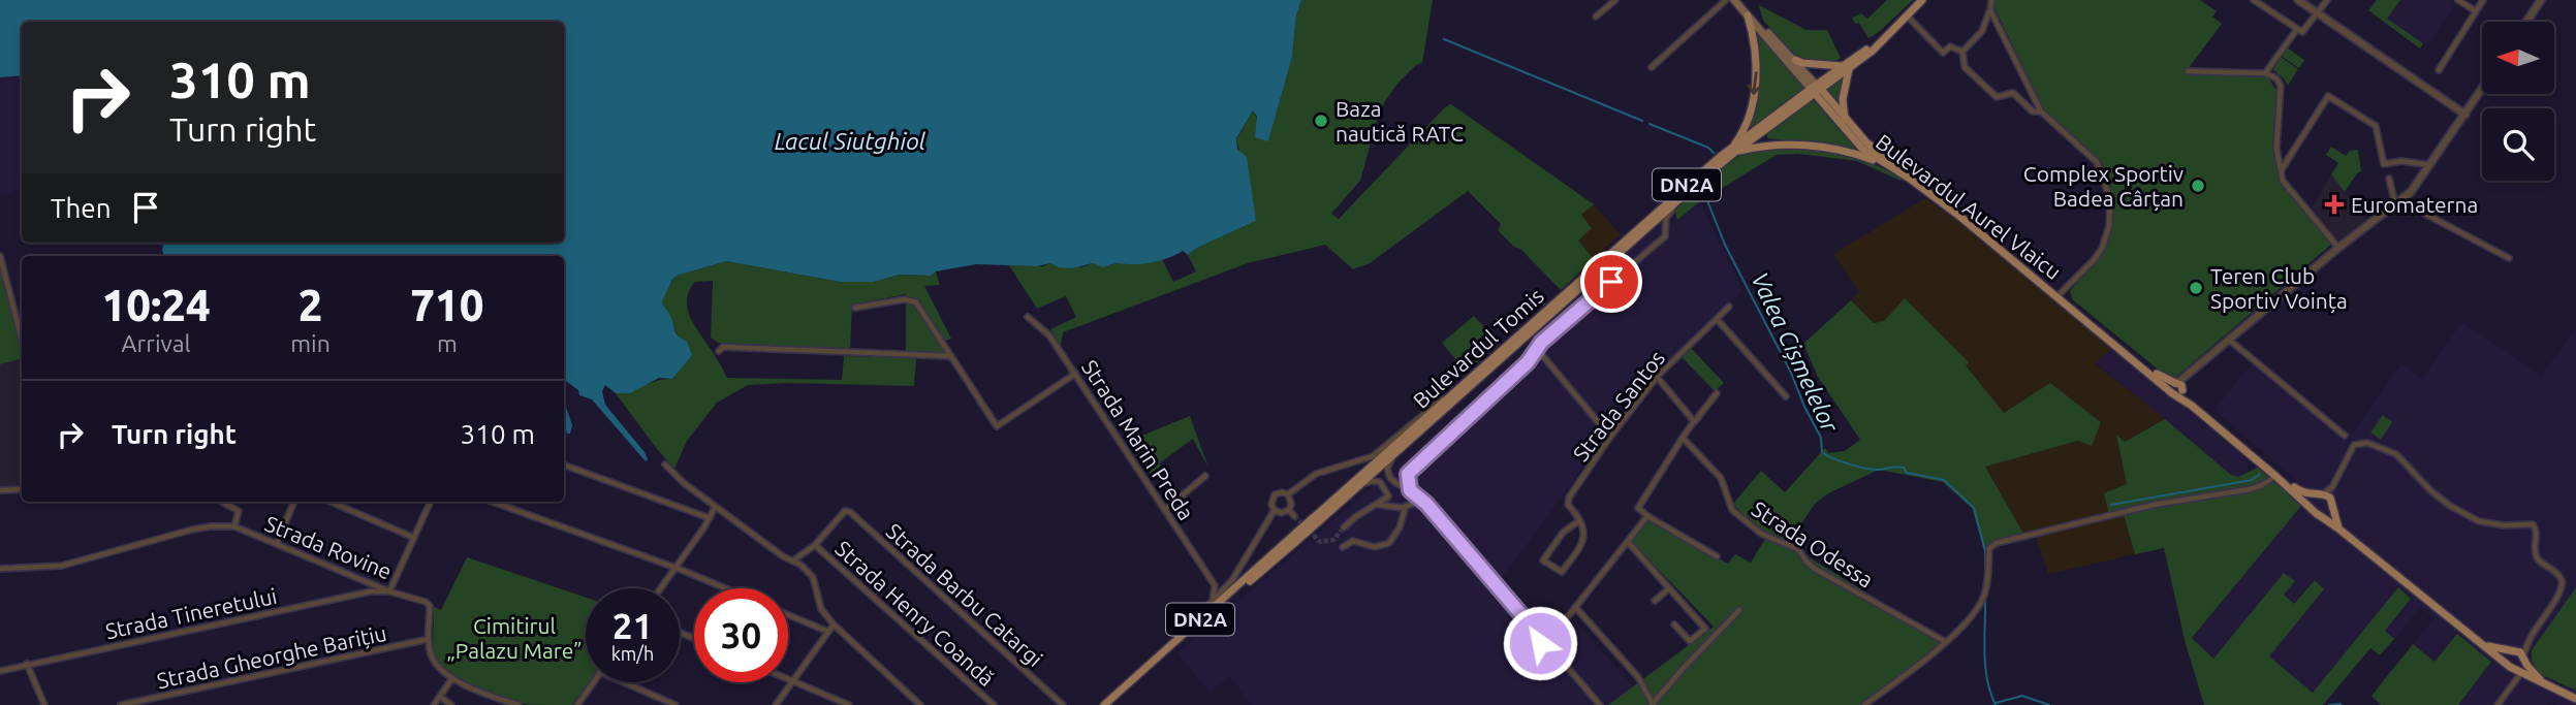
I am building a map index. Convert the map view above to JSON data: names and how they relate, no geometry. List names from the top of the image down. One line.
{"streets":{"main road":["DN2A","Bulevardul Aurel Vlaicu","Bulevardul Tomis"],"street":["Strada Santos","Strada Marin Preda","Strada Odessa","Strada Rovine","Strada Barbu Catargi","Strada Tineretului","Strada Henry Coandă","Strada Gheorghe Barițiu"]},"crossings":[["Bulevardul Aurel Vlaicu","Bulevardul Tomis"],["Strada Rovine","Strada Tineretului"],["Strada Rovine","Strada Gheorghe Barițiu"],["Strada Barbu Catargi","Strada Henry Coandă"]],"water":["Lacul Siutghiol","Valea Cișmelelor"],"parks":["Cimitirul „Palazu Mare”"],"places":{"other":["Baza nautică RATC","Complex Sportiv Badea Cârțan","Teren Club Sportiv Voința"],"health":["Euromaterna"]},"north":"left","page":{"turn":["310 m","Turn right"],"then":"Then","eta":["10:24","Arrival","2","min","710","m"],"list":[{"name":"Turn right","value":"310 m"}],"speed":"21 km/h","limit":"30"}}
